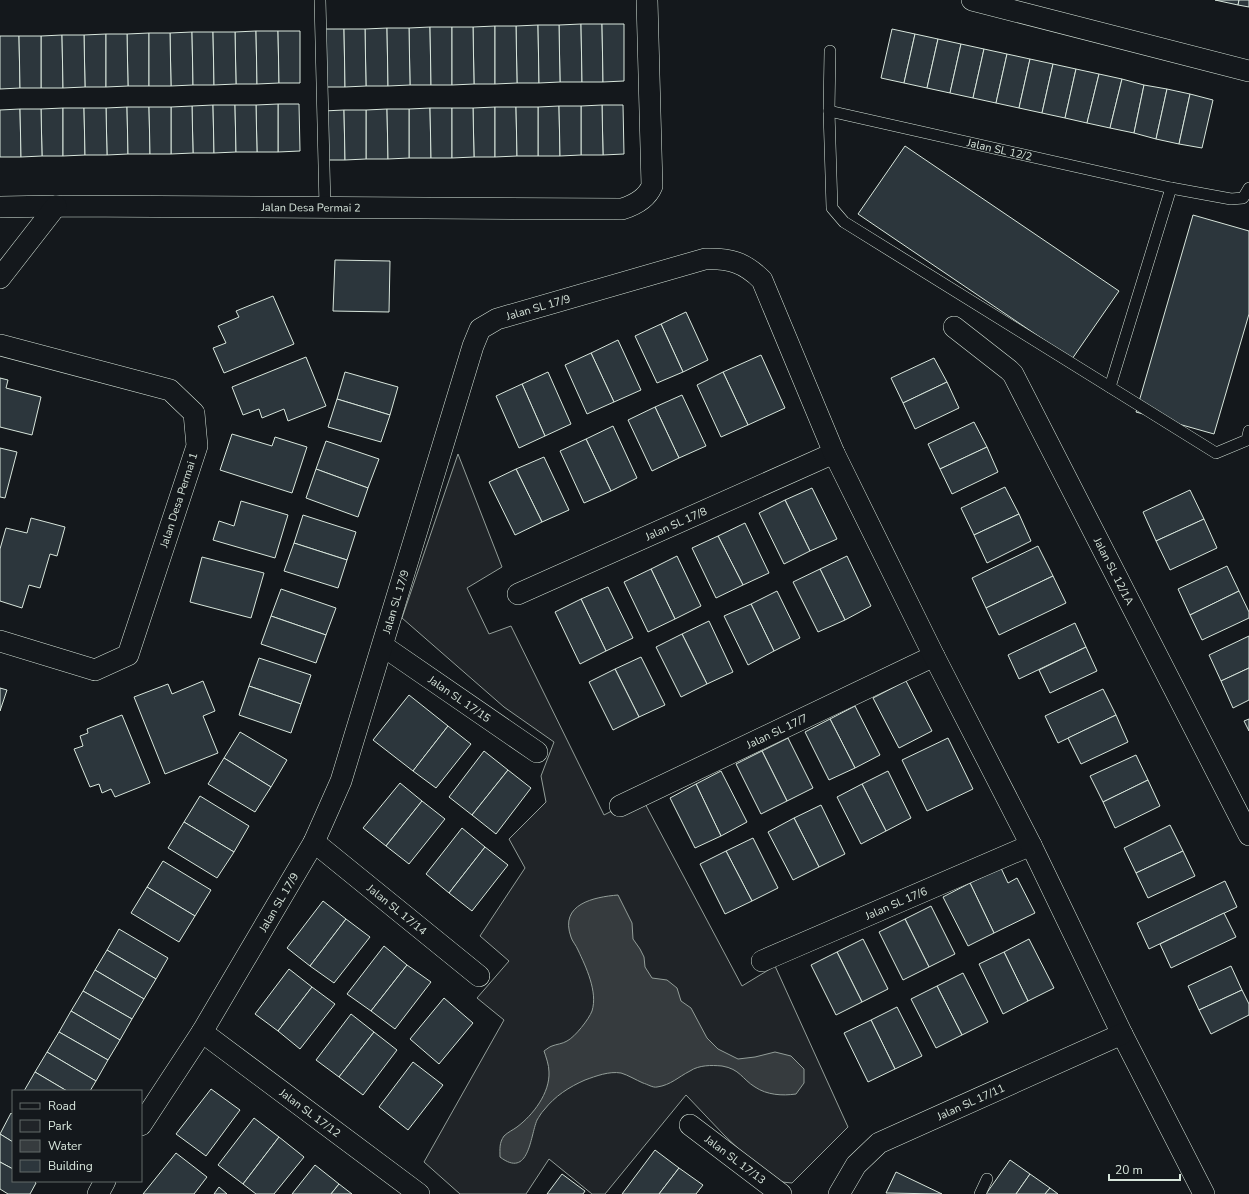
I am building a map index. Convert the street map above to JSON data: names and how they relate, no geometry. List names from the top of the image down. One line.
{"streets":{"street":["Jalan Desa Permai 2","Jalan SL 17/9","Jalan Desa Permai 1","Jalan SL 17/8","Jalan SL 12/1A","Jalan SL 17/15","Jalan SL 17/7","Jalan SL 17/6","Jalan SL 17/14","Jalan SL 17/11","Jalan SL 17/12","Jalan SL 17/13"],"lane":["Jalan SL 12/2"]},"crossings":[["Jalan SL 17/9","Jalan SL 17/8"],["Jalan SL 17/9","Jalan SL 17/15"],["Jalan SL 17/9","Jalan SL 17/14"],["Jalan SL 17/9","Jalan SL 17/12"]],"legend":["Road","Park","Water","Building"],"scale_bar":"20 m"}
